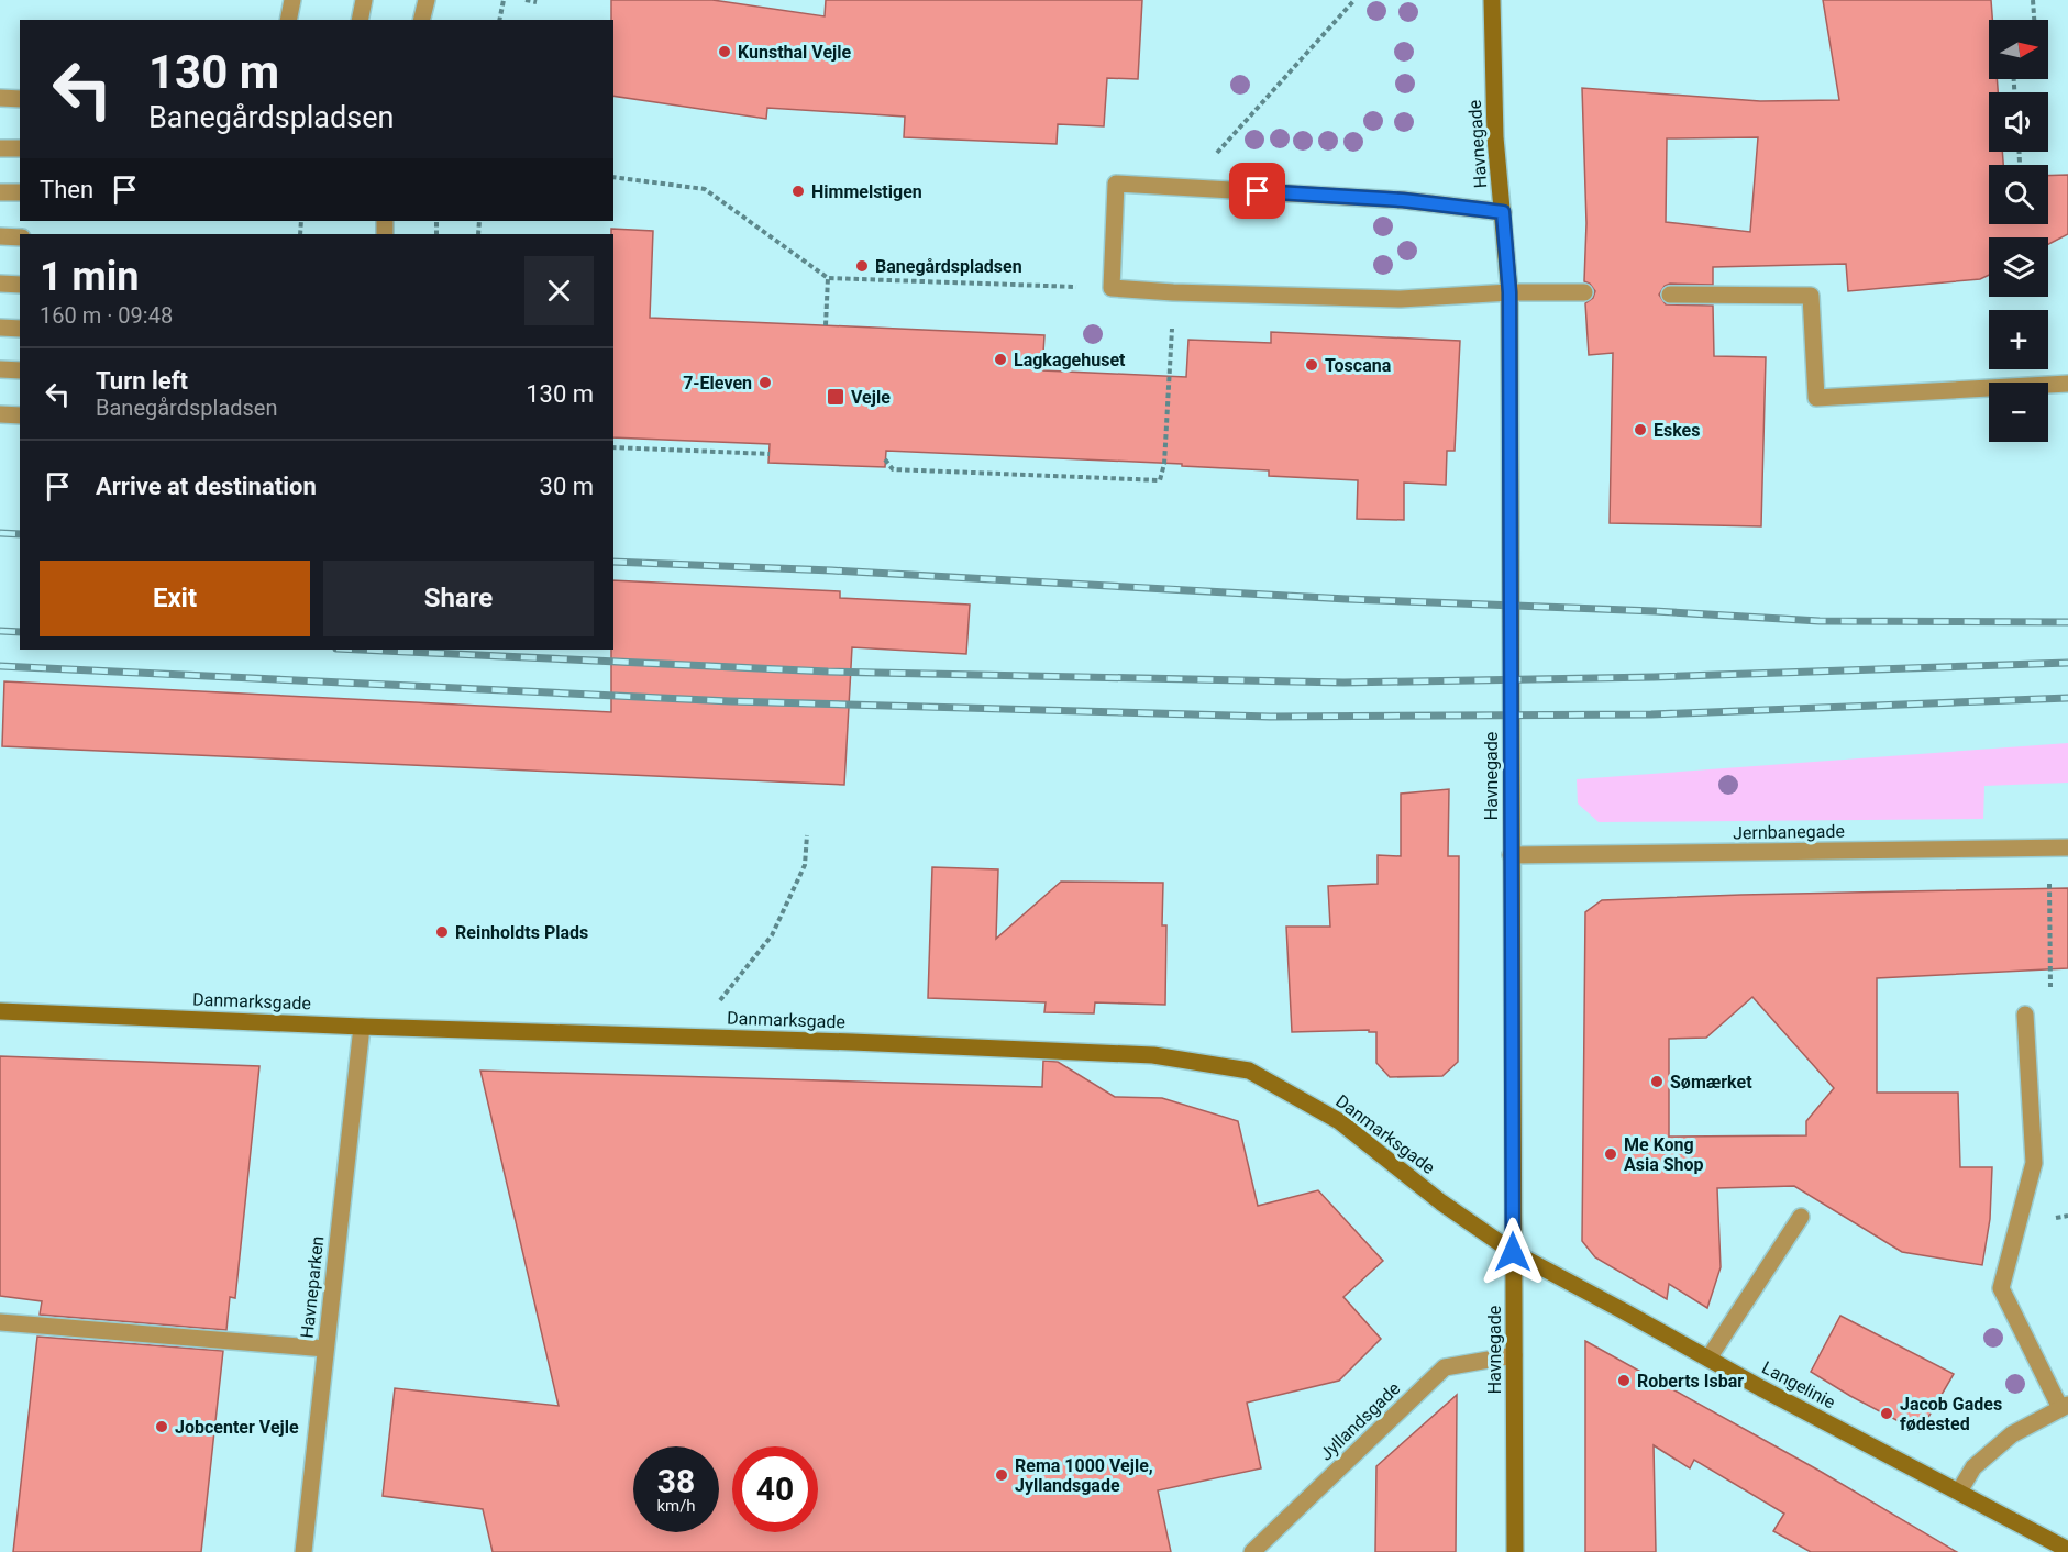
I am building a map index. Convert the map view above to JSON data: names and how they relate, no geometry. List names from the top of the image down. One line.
{"streets":{"main road":["Havnegade","Danmarksgade","Langelinie"],"street":["Jernbanegade","Havneparken","Jyllandsgade"]},"crossings":[["Havnegade","Jernbanegade"],["Havnegade","Danmarksgade"],["Havnegade","Langelinie"],["Havnegade","Jyllandsgade"],["Danmarksgade","Havneparken"],["Danmarksgade","Langelinie"]],"places":{"other":["Kunsthal Vejle","Himmelstigen","Banegårdspladsen","Lagkagehuset","Toscana","7-Eleven","Eskes","Reinholdts Plads","Sømærket","Me Kong Asia Shop","Roberts Isbar","Jacob Gades fødested","Jobcenter Vejle","Rema 1000 Vejle, Jyllandsgade"],"transit":["Vejle"]},"north":"right","page":{"map_buttons":["+","−"],"turn":["130 m","Banegårdspladsen"],"then":"Then","heading":["1 min","160 m · 09:48"],"list":[{"name":"Turn left","note":"Banegårdspladsen","value":"130 m"},{"name":"Arrive at destination","value":"30 m"}],"buttons":["Exit","Share"],"speed":"38 km/h","limit":"40"}}
